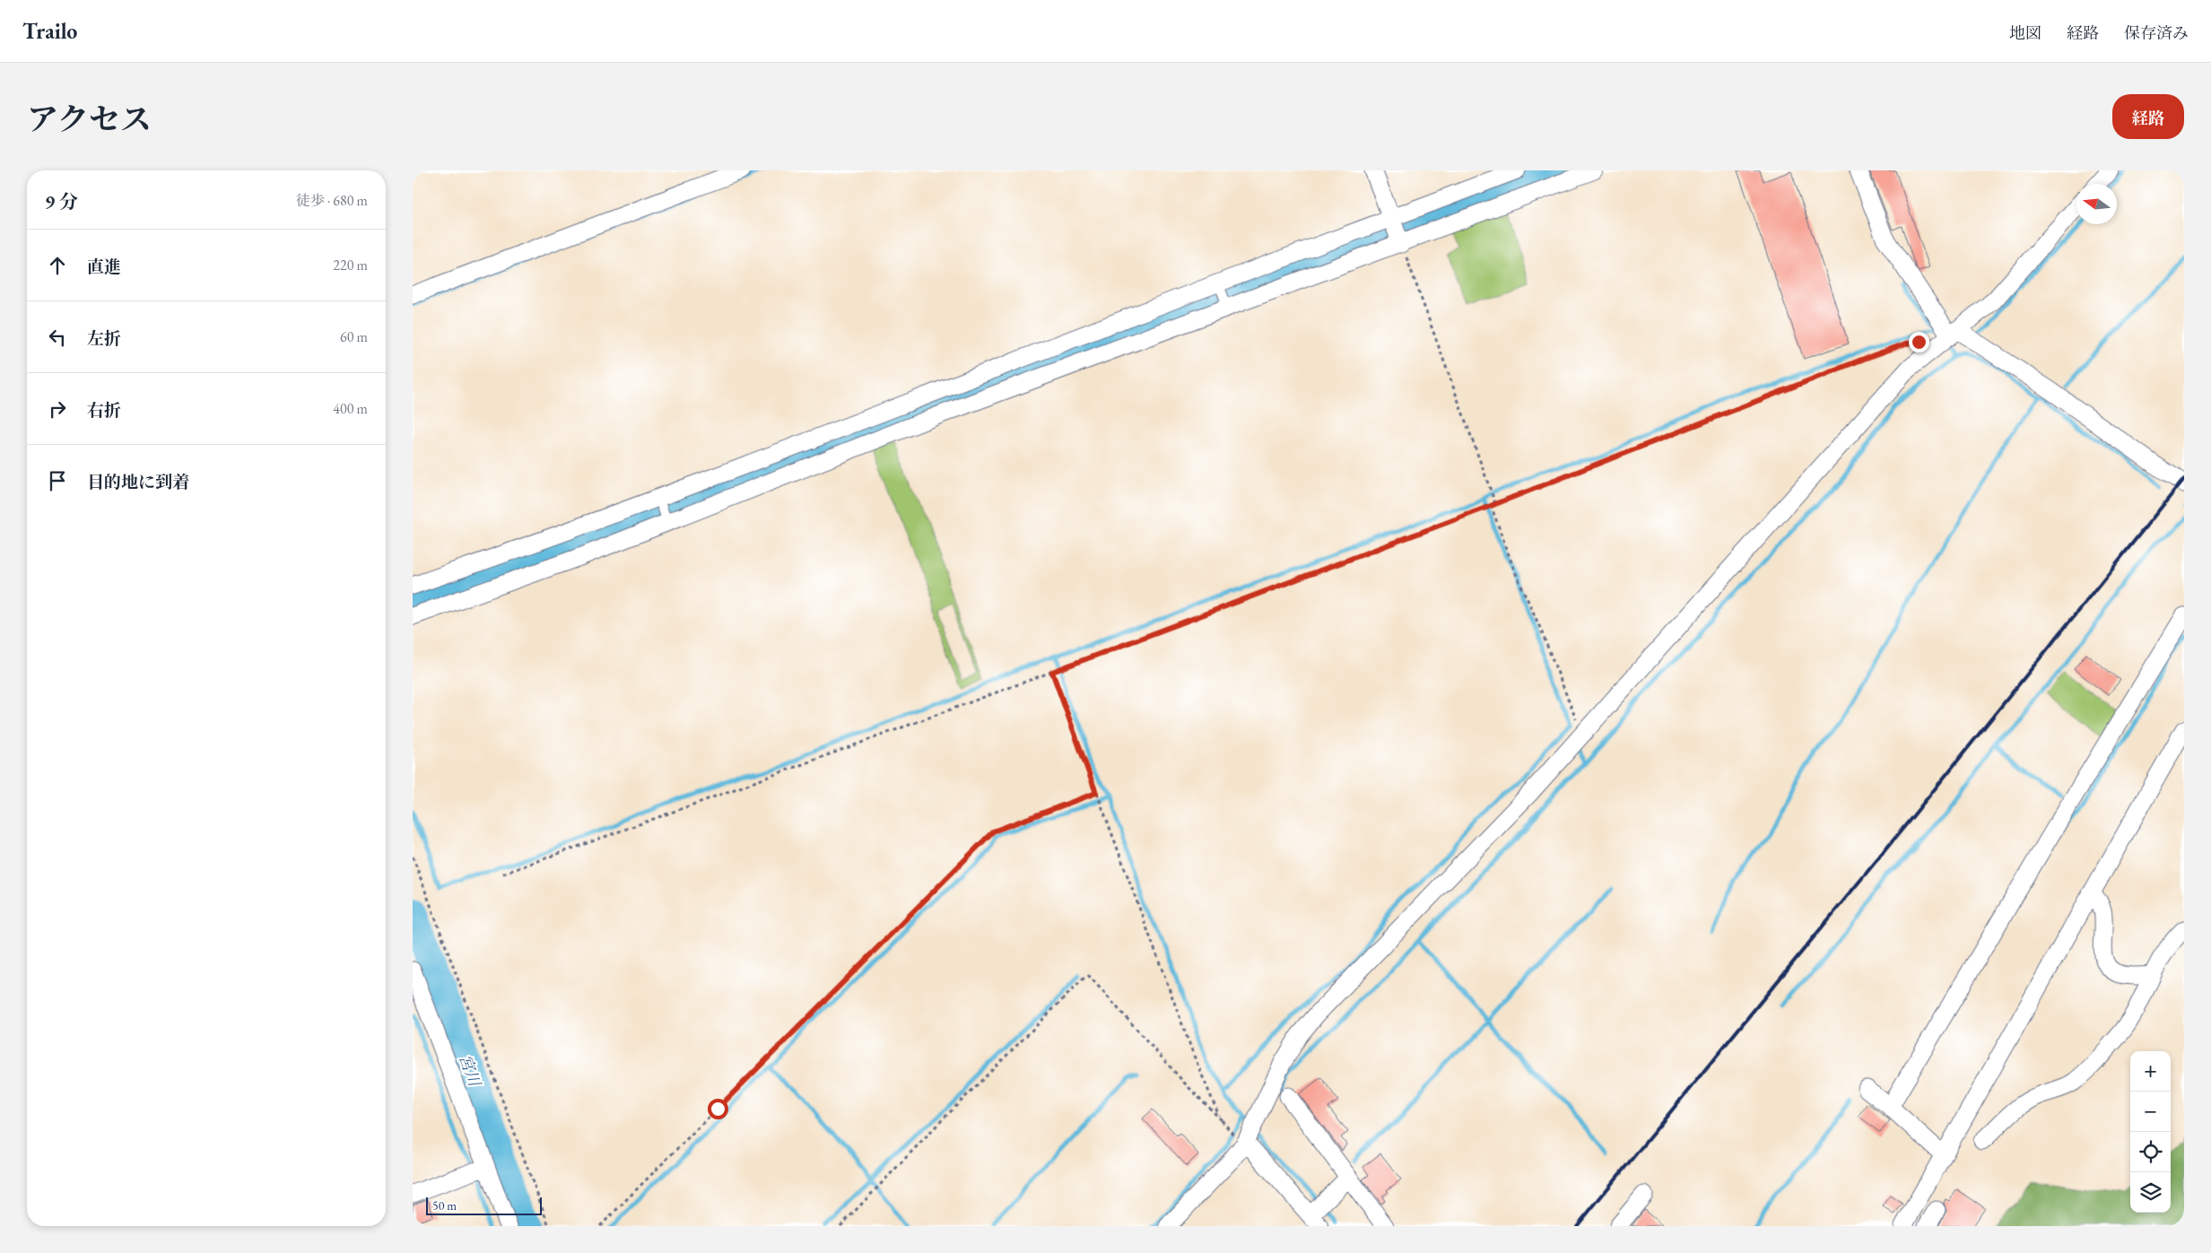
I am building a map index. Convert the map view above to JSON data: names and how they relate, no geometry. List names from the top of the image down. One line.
{"water":["宮川"],"scale_bar":"50 m","north":"left","page":{"header":"Trailo","nav":["地図","経路","保存済み"],"title":"アクセス","buttons":"経路","heading":["9 分","徒歩 · 680 m"],"list":[["直進","220 m"],["左折","60 m"],["右折","400 m"],"目的地に到着"],"map_buttons":["+","−"],"scale":"50 m"}}
